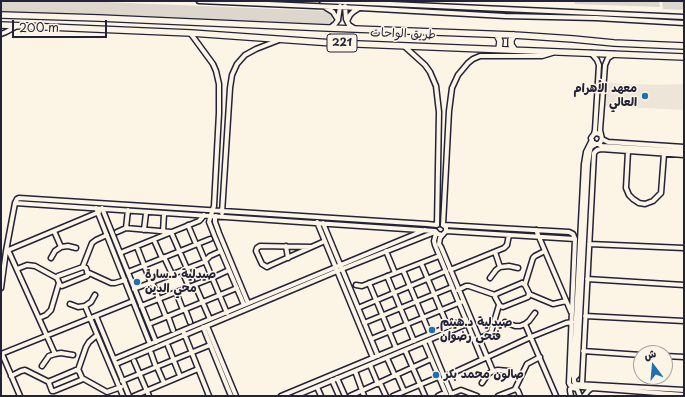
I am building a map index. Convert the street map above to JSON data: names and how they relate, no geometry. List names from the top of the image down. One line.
{"streets":{"highway":["طريق الواحات","221"]},"places":["معهد الأهرام العالي","صيدلية د.سارة محي الدين","صيدلية د.هيثم فتحى رضوان","صالون محمد بكر"],"scale_bar":"200 m","north":"top"}
